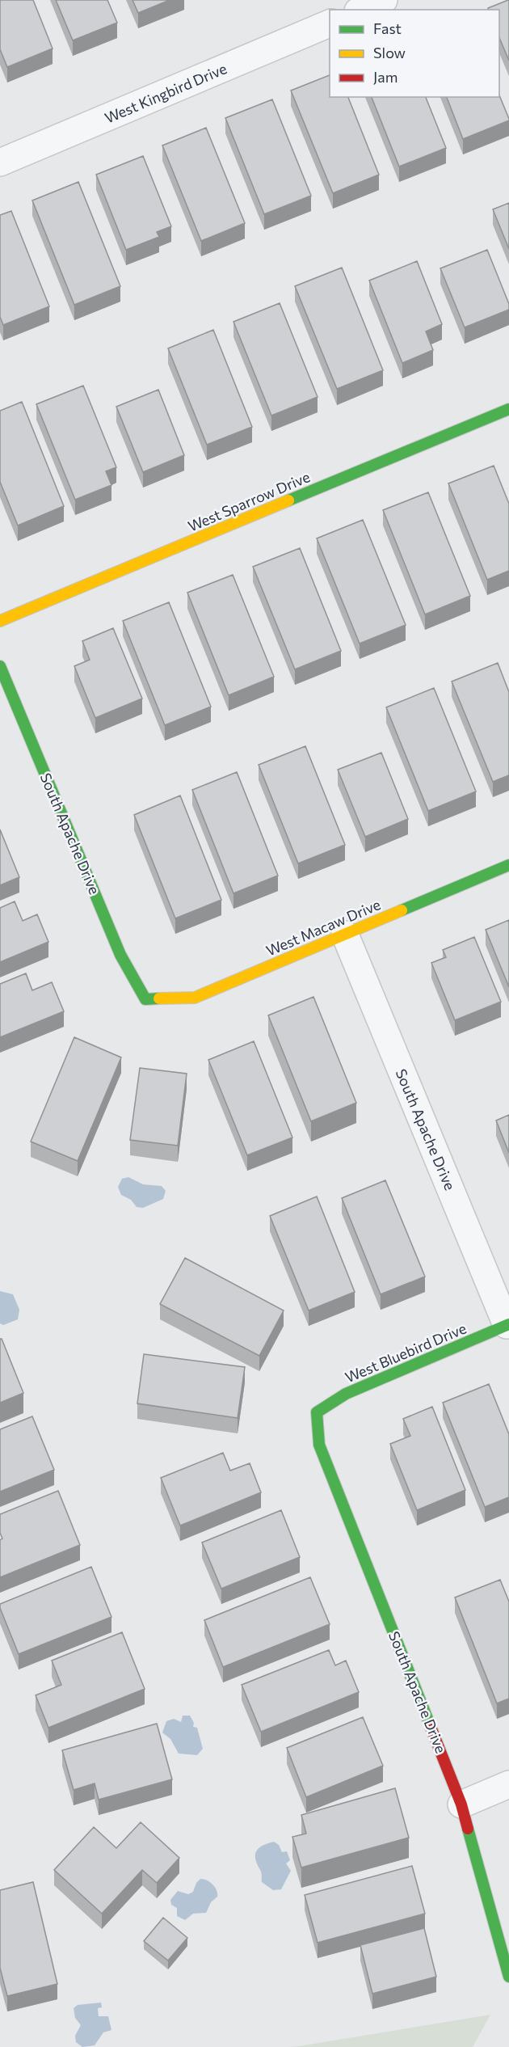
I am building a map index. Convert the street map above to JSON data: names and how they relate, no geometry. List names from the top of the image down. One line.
{"streets":{"street":["West Kingbird Drive","West Sparrow Drive","South Apache Drive","West Macaw Drive","West Bluebird Drive"]},"crossings":[["South Apache Drive","West Macaw Drive"],["South Apache Drive","West Bluebird Drive"]],"legend":["Fast","Slow","Jam"]}
